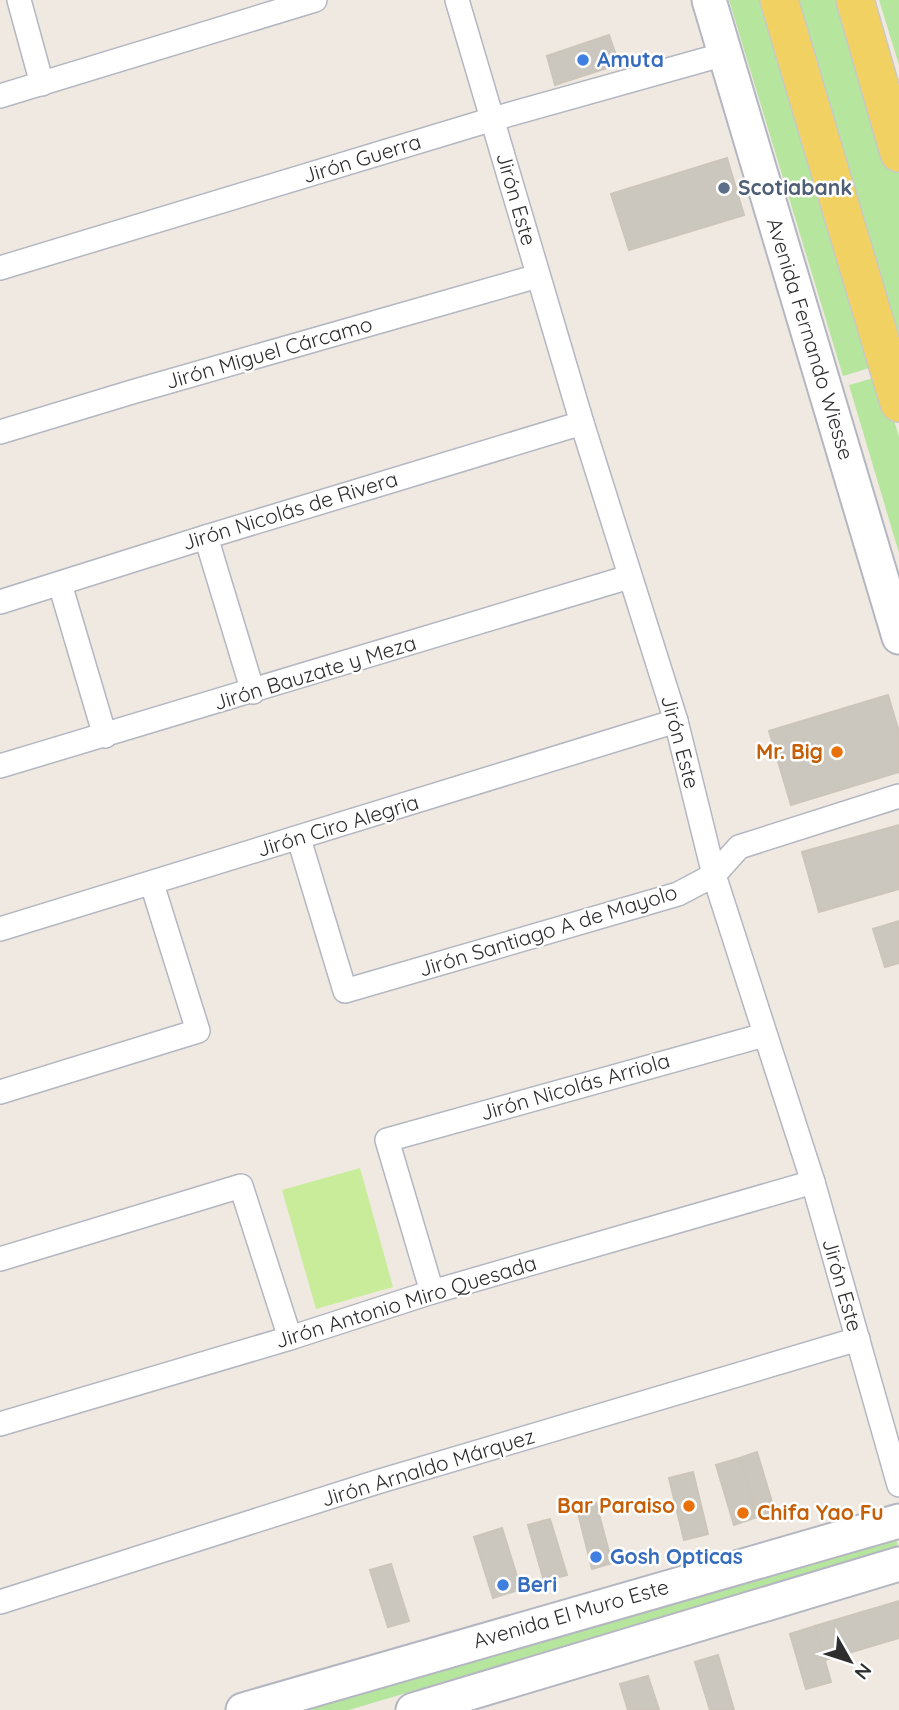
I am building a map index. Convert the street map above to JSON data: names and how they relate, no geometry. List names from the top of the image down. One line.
{"streets":{"main road":["Avenida Fernando Wiesse","Avenida El Muro Este"],"street":["Jirón Guerra","Jirón Este","Jirón Miguel Cárcamo","Jirón Nicolás de Rivera","Jirón Bauzate y Meza","Jirón Ciro Alegria","Jirón Santiago A de Mayolo","Jirón Nicolás Arriola","Jirón Antonio Miro Quesada","Jirón Arnaldo Márquez"]},"crossings":[["Jirón Guerra","Jirón Este"],["Jirón Guerra","Avenida Fernando Wiesse"],["Jirón Este","Jirón Miguel Cárcamo"],["Jirón Este","Jirón Nicolás de Rivera"],["Jirón Este","Jirón Bauzate y Meza"],["Jirón Este","Jirón Ciro Alegria"],["Jirón Este","Jirón Santiago A de Mayolo"],["Jirón Este","Jirón Nicolás Arriola"],["Jirón Este","Jirón Antonio Miro Quesada"],["Jirón Este","Jirón Arnaldo Márquez"],["Jirón Ciro Alegria","Jirón Santiago A de Mayolo"],["Jirón Nicolás Arriola","Jirón Antonio Miro Quesada"]],"places":["Amuta","Scotiabank","Mr. Big","Bar Paraiso","Chifa Yao Fu","Gosh Opticas","Beri"],"north":"bottom right"}
